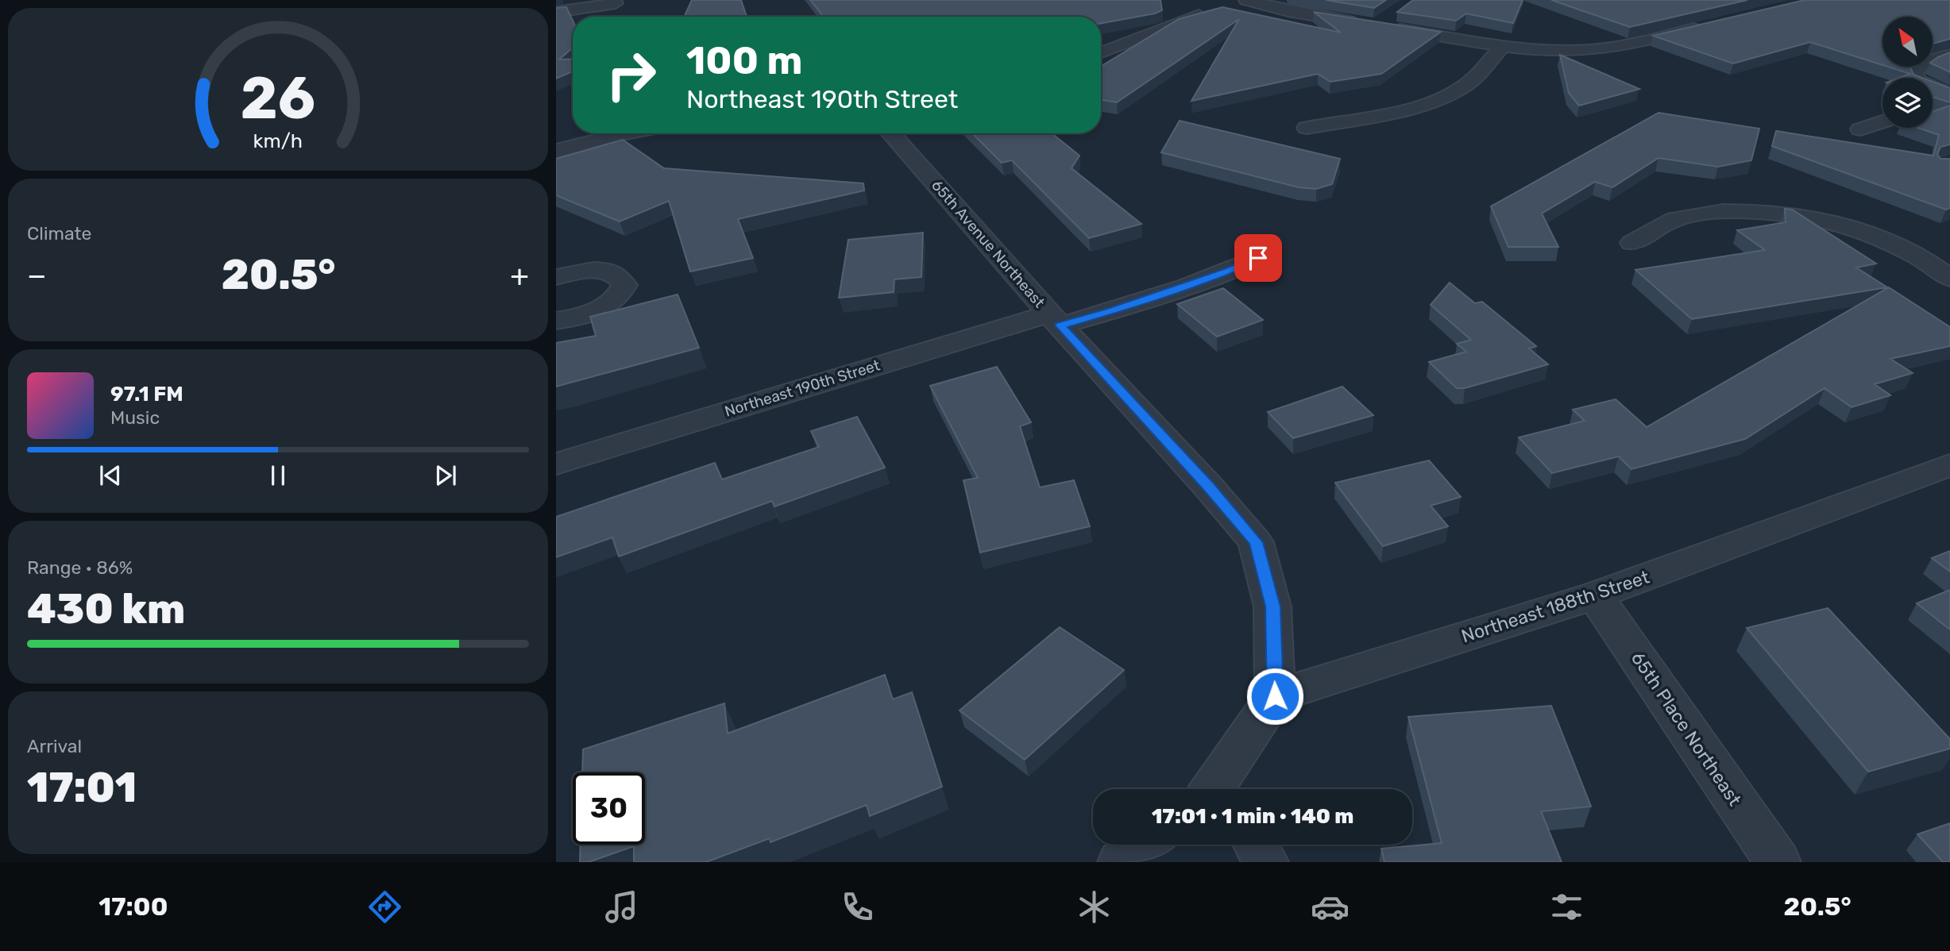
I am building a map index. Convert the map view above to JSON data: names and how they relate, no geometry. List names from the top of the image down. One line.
{"streets":{"street":["65th Avenue Northeast","Northeast 190th Street","Northeast 188th Street","65th Place Northeast"]},"crossings":[["65th Avenue Northeast","Northeast 190th Street"],["65th Avenue Northeast","Northeast 188th Street"],["Northeast 188th Street","65th Place Northeast"]],"north":"top left","page":{"turn":["100 m","Northeast 190th Street"],"tile":["Climate",["Range · 86%","430 km"],["Arrival","17:01"]],"heat":["−","20.5°","+"],"song":["97.1 FM","Music"],"limit":"30","trip":"17:01 · 1 min · 140 m","tabs":["17:00","20.5°"],"gauge":["26","km/h"]}}
